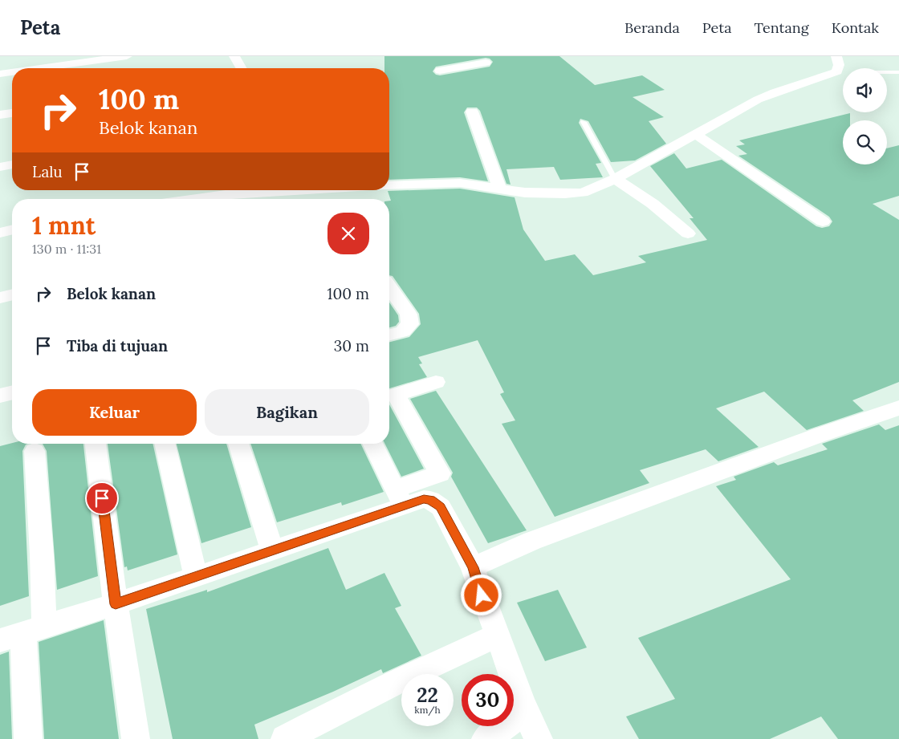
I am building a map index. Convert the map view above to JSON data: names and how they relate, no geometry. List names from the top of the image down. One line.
{"page":{"header":"Peta","nav":["Beranda","Peta","Tentang","Kontak"],"turn":["100 m","Belok kanan"],"then":"Lalu","heading":["1 mnt","130 m · 11:31"],"list":[{"name":"Belok kanan","value":"100 m"},{"name":"Tiba di tujuan","value":"30 m"}],"buttons":["Keluar","Bagikan"],"speed":"22 km/h","limit":"30"}}
